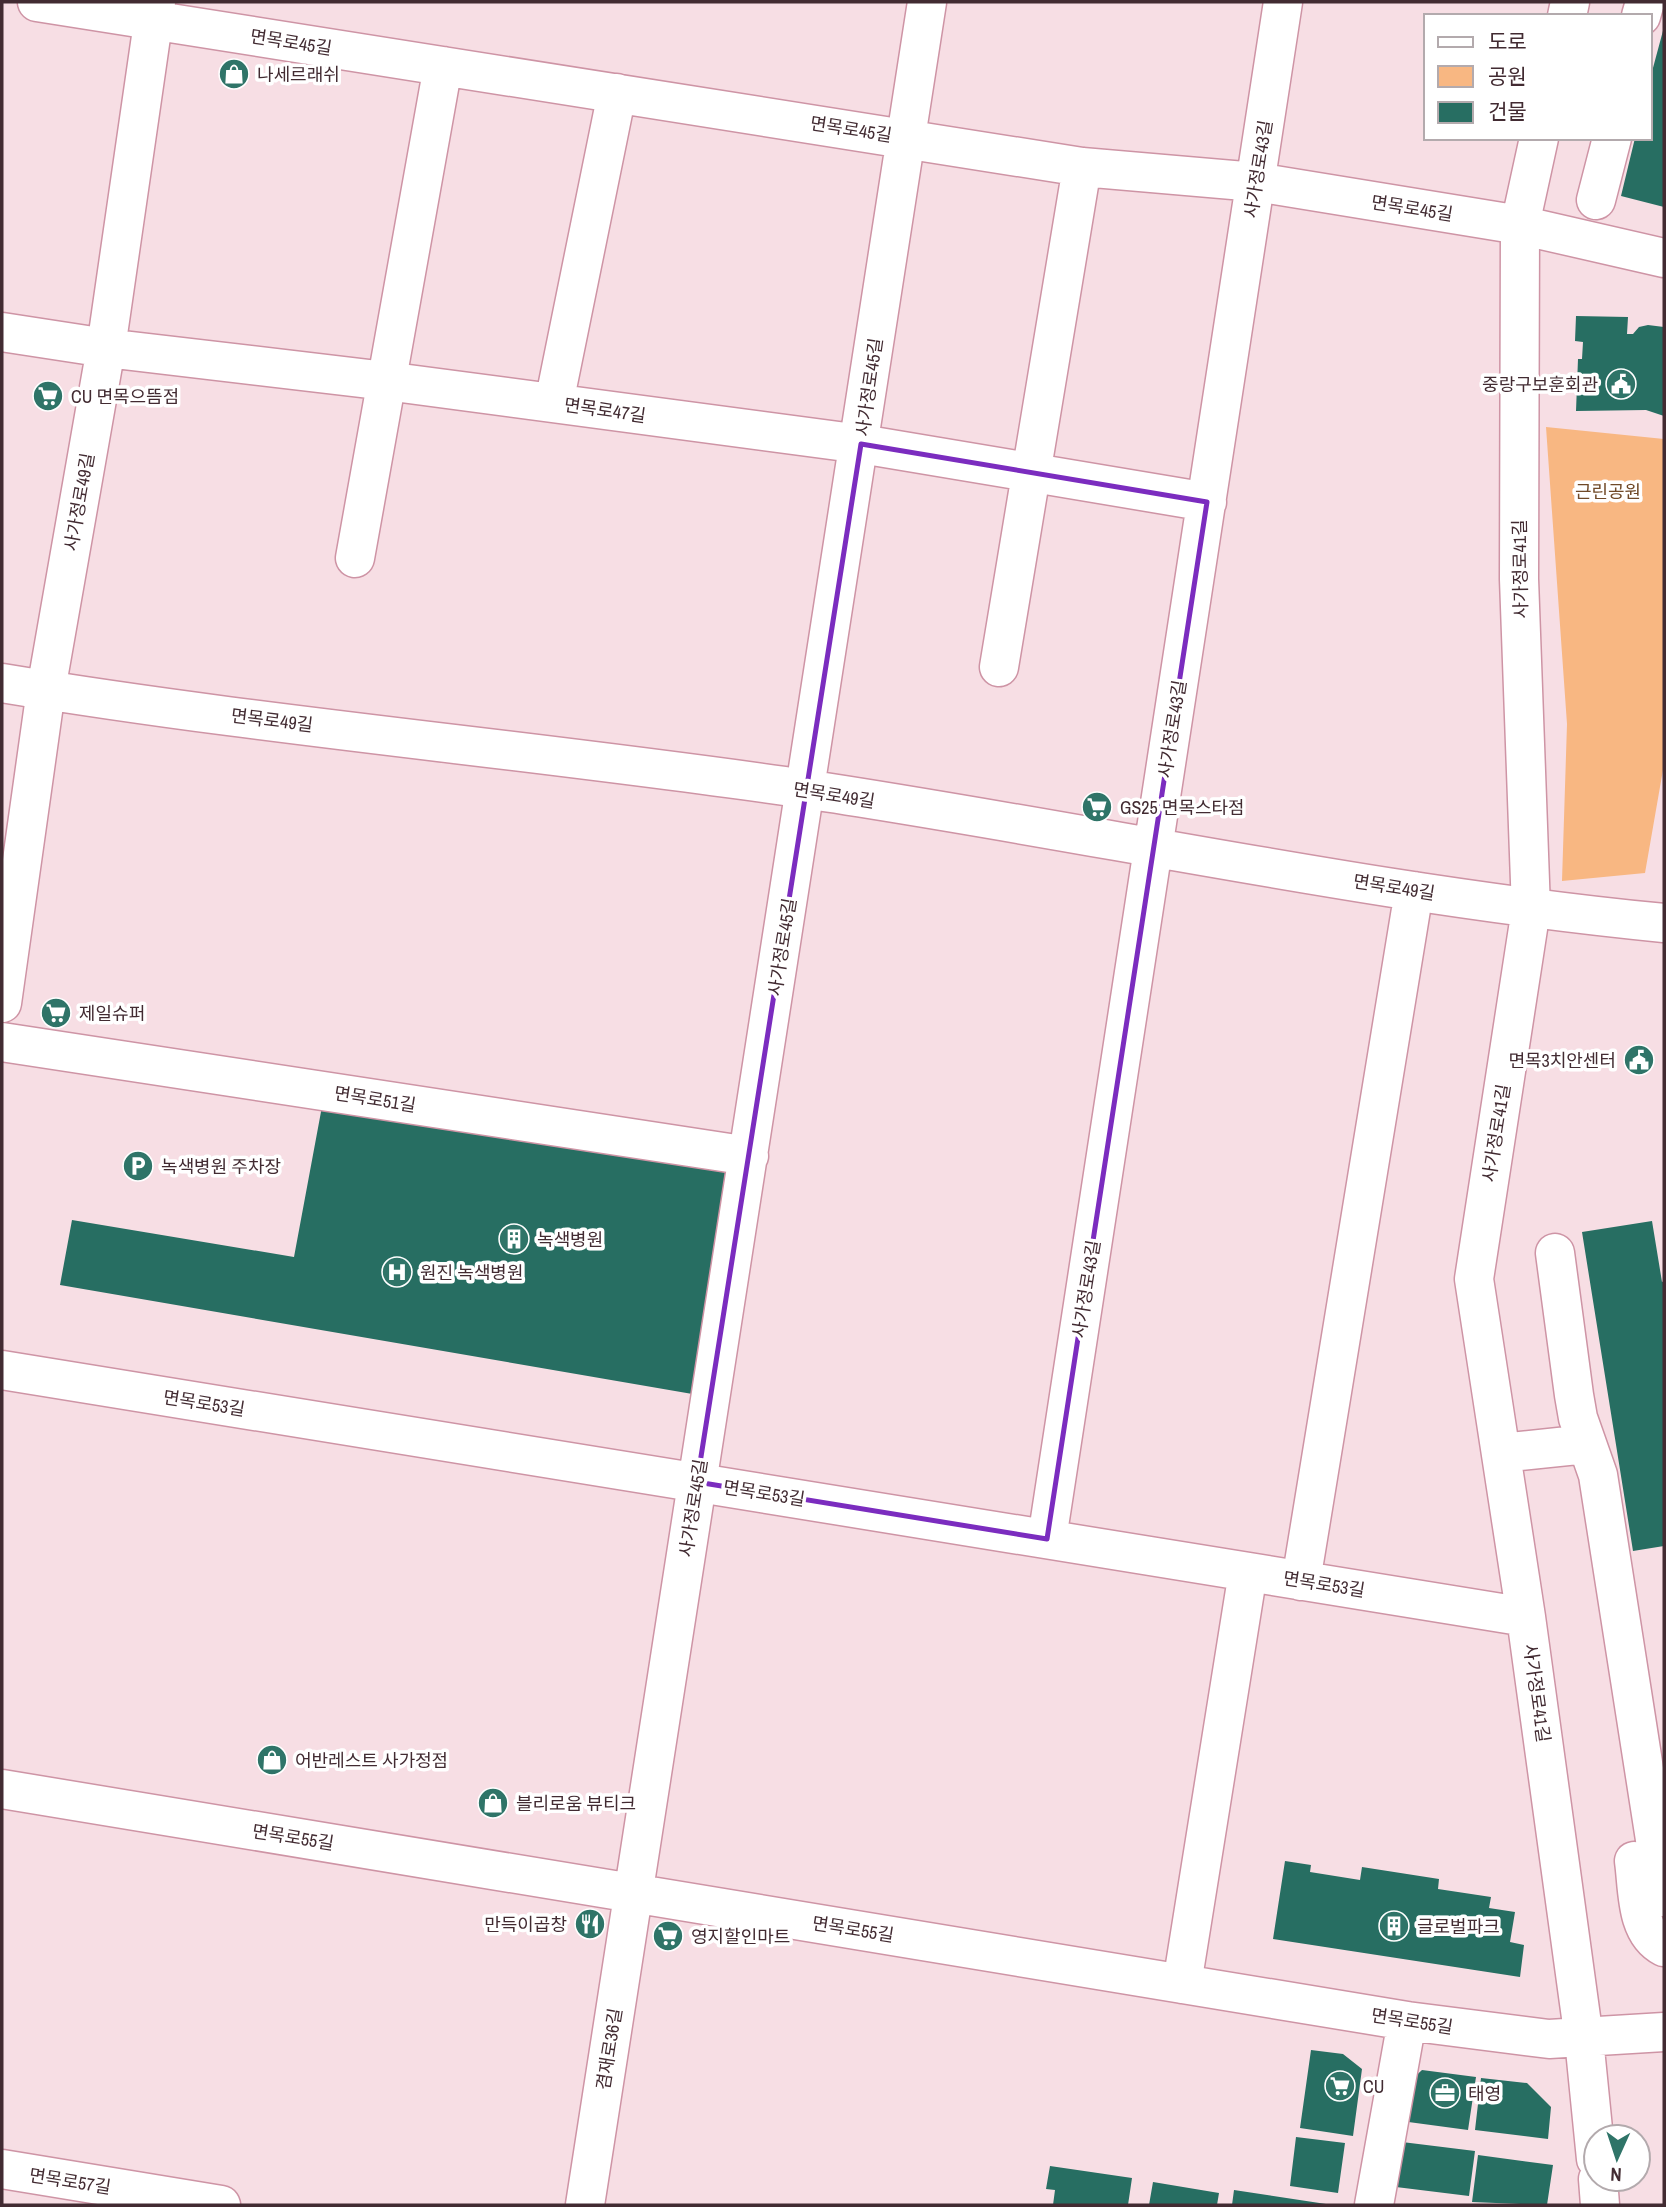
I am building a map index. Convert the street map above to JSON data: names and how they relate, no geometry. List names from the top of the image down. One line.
{"streets":{"street":["면목로45길","사가정로43길","사가정로45길","면목로47길","사가정로49길","사가정로41길","면목로49길","면목로51길","면목로53길","면목로55길","겸재로36길","면목로57길"]},"crossings":[["면목로45길","사가정로43길"],["면목로45길","사가정로45길"],["면목로45길","사가정로49길"],["면목로45길","사가정로41길"],["사가정로43길","면목로47길"],["사가정로43길","면목로49길"],["사가정로43길","면목로53길"],["사가정로45길","면목로47길"],["사가정로45길","면목로49길"],["사가정로45길","면목로51길"],["사가정로45길","면목로53길"],["사가정로45길","면목로55길"],["사가정로45길","겸재로36길"],["면목로47길","사가정로49길"],["사가정로49길","면목로49길"],["사가정로41길","면목로49길"],["사가정로41길","면목로53길"],["사가정로41길","면목로55길"],["면목로55길","겸재로36길"]],"parks":["근린공원"],"places":{"shop":["나세르래쉬","어반레스트 사가정점","블리로움 뷰티크"],"public building":["중랑구보훈회관","면목3치안센터"],"supermarket":["CU 면목으뜸점","GS25 면목스타점","제일슈퍼","영지할인마트","CU"],"parking":["녹색병원 주차장"],"building":["녹색병원","글로벌파크"],"hospital":["원진 녹색병원"],"restaurant":["만득이곱창"],"office":["태영"]},"legend":["도로","공원","건물"],"north":"bottom"}
